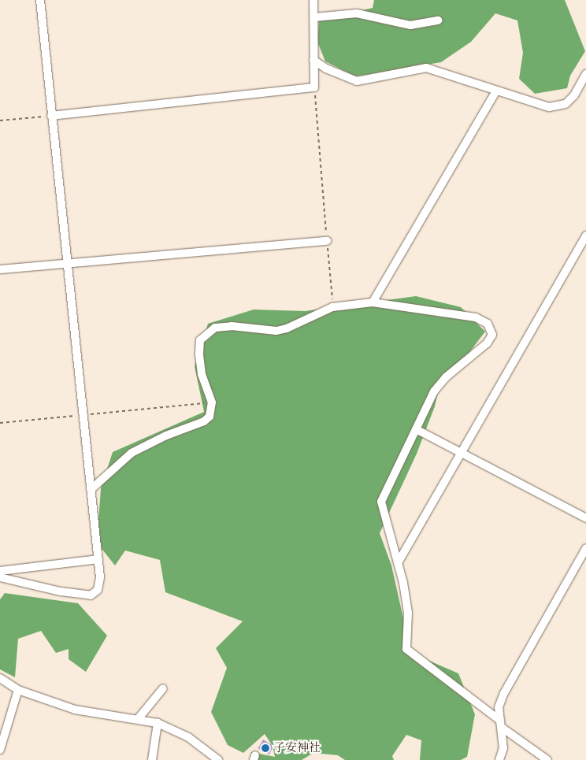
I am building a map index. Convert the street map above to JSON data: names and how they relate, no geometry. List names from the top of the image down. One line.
{"places":["子安神社"]}
